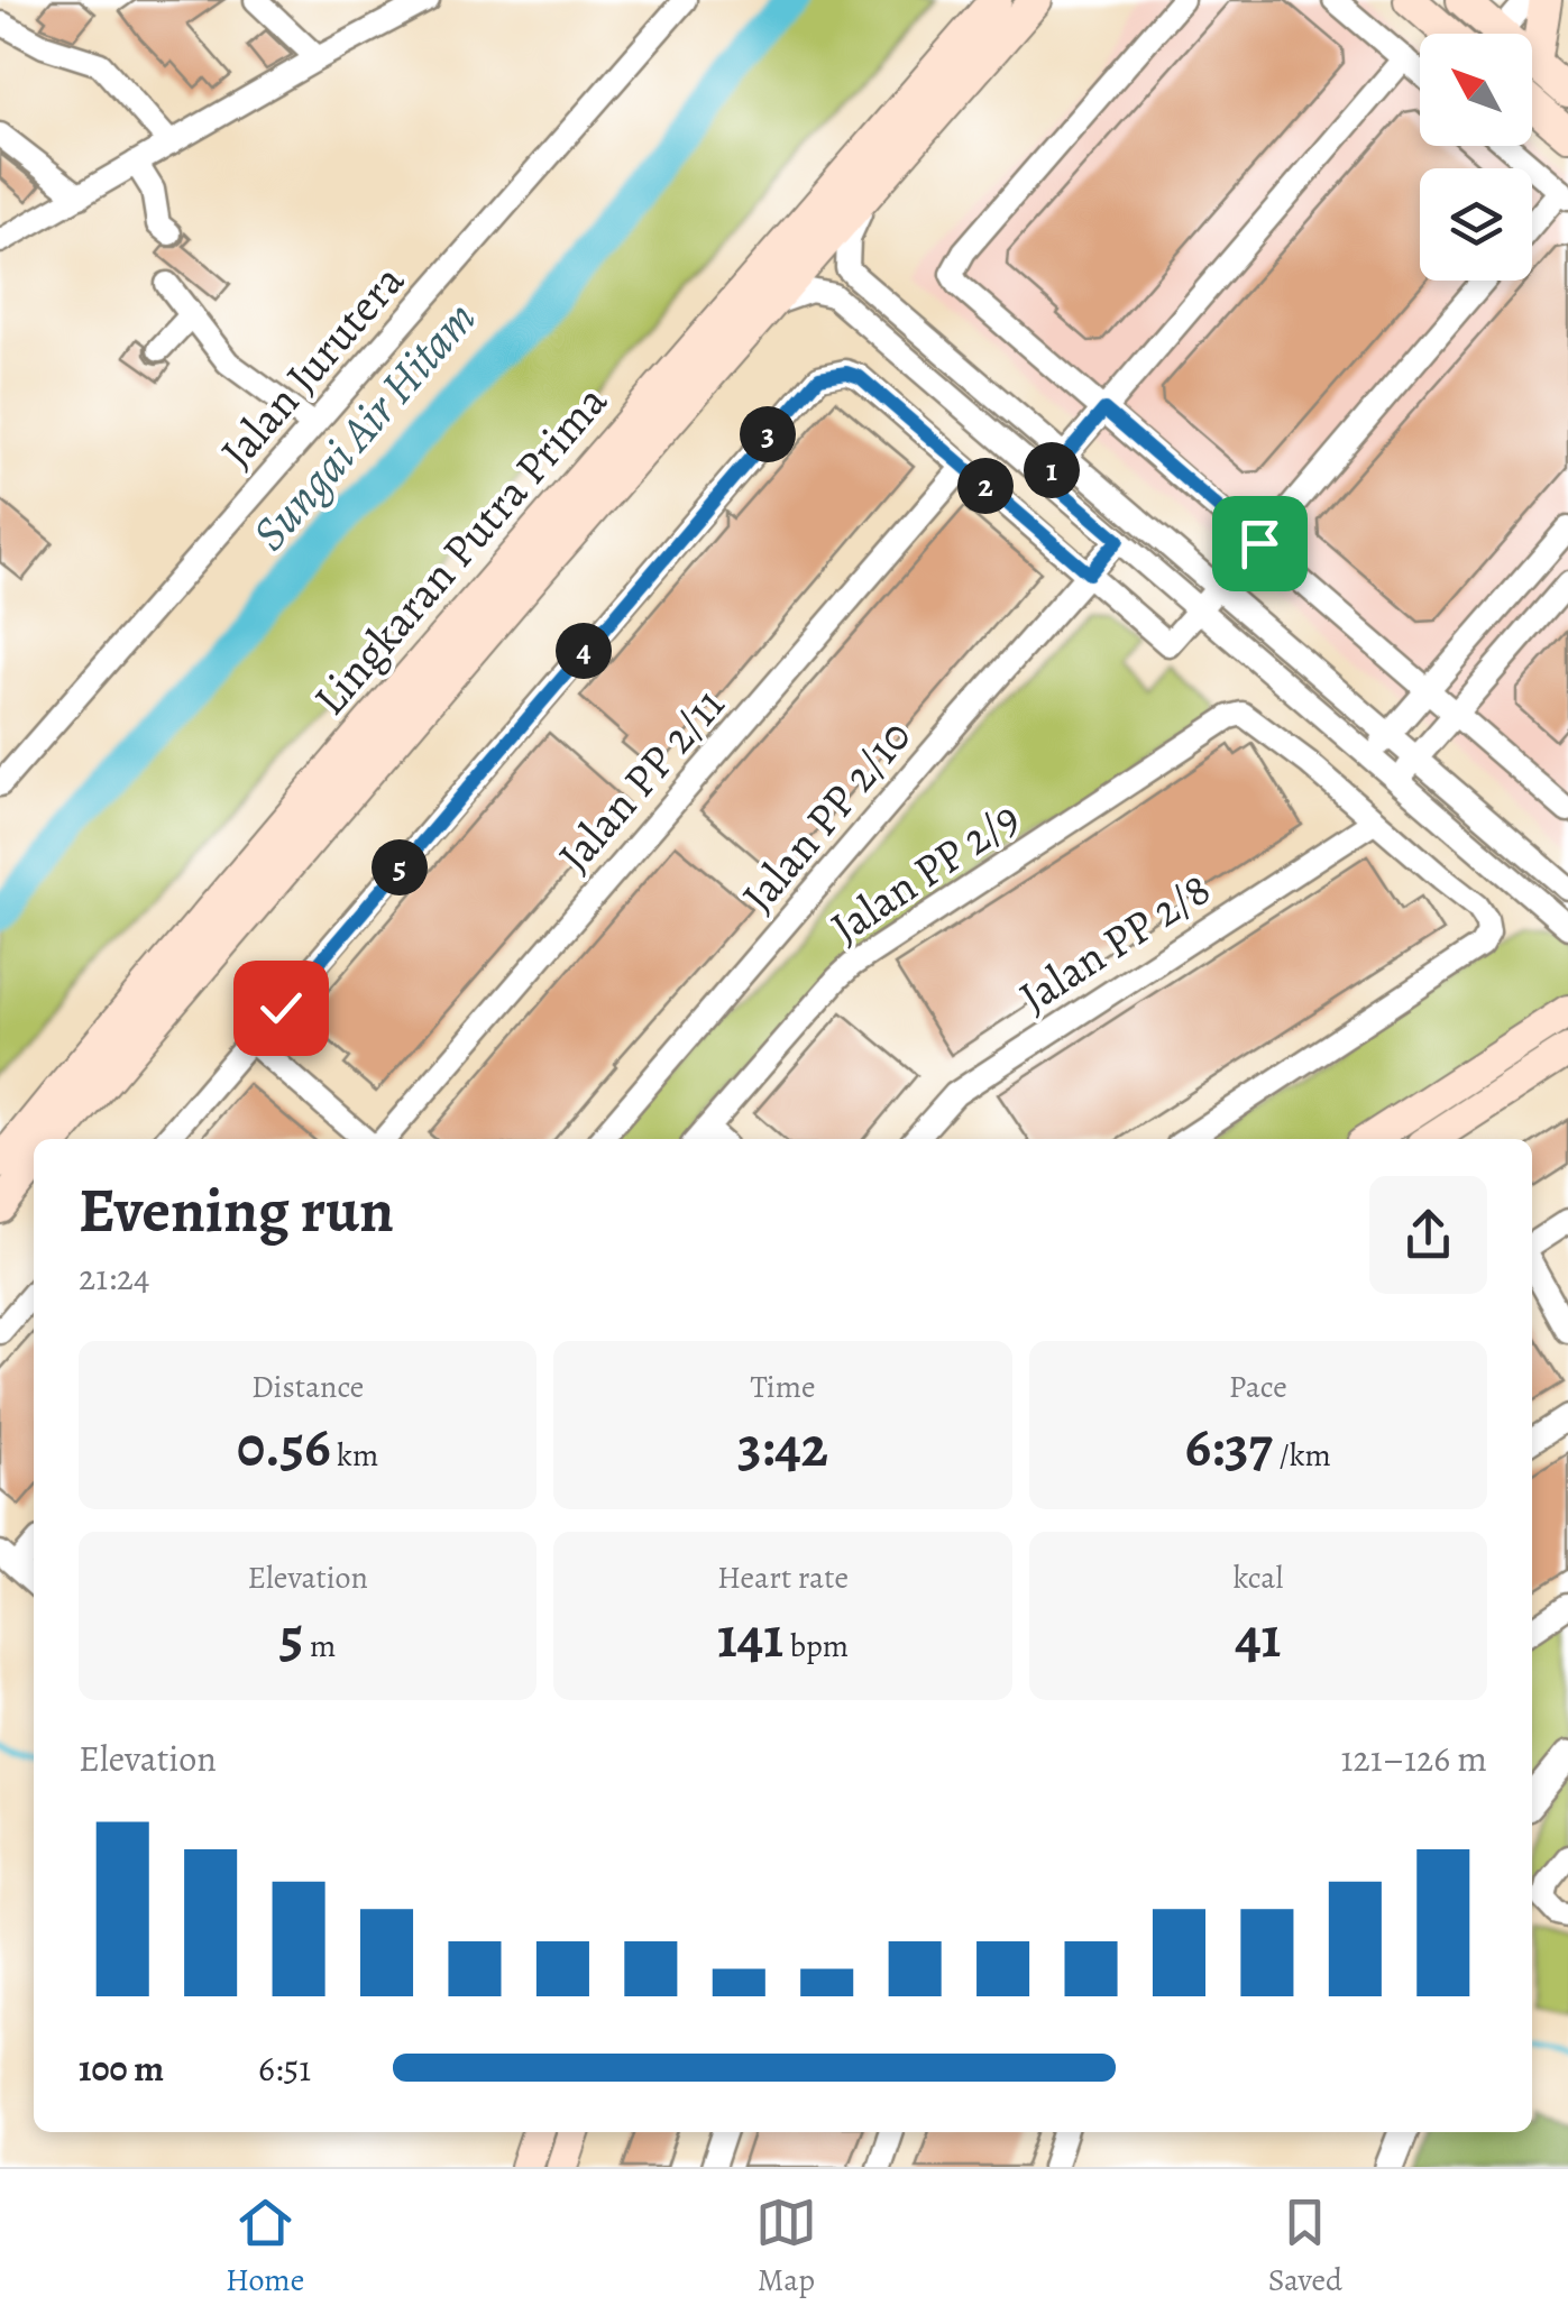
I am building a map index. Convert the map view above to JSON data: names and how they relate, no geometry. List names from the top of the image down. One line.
{"streets":{"main road":["Lingkaran Putra Prima"],"street":["Jalan Jurutera","Jalan PP 2/11","Jalan PP 2/10","Jalan PP 2/9","Jalan PP 2/8"]},"crossings":[["Jalan PP 2/9","Jalan PP 2/8"]],"water":["Sungai Air Hitam"],"north":"top left","page":{"pins":["3","1","2","4","5"],"heading":["Evening run","21:24"],"stats":[["Distance","0.56 km"],["Time","3:42"],["Pace","6:37 /km"],["Elevation","5 m"],["Heart rate","141 bpm"],["kcal","41"]],"chart":["Elevation","121–126 m"],"list":[{"name":"100 m","note":"6:51"}],"tabs":["Home","Map","Saved"]}}
